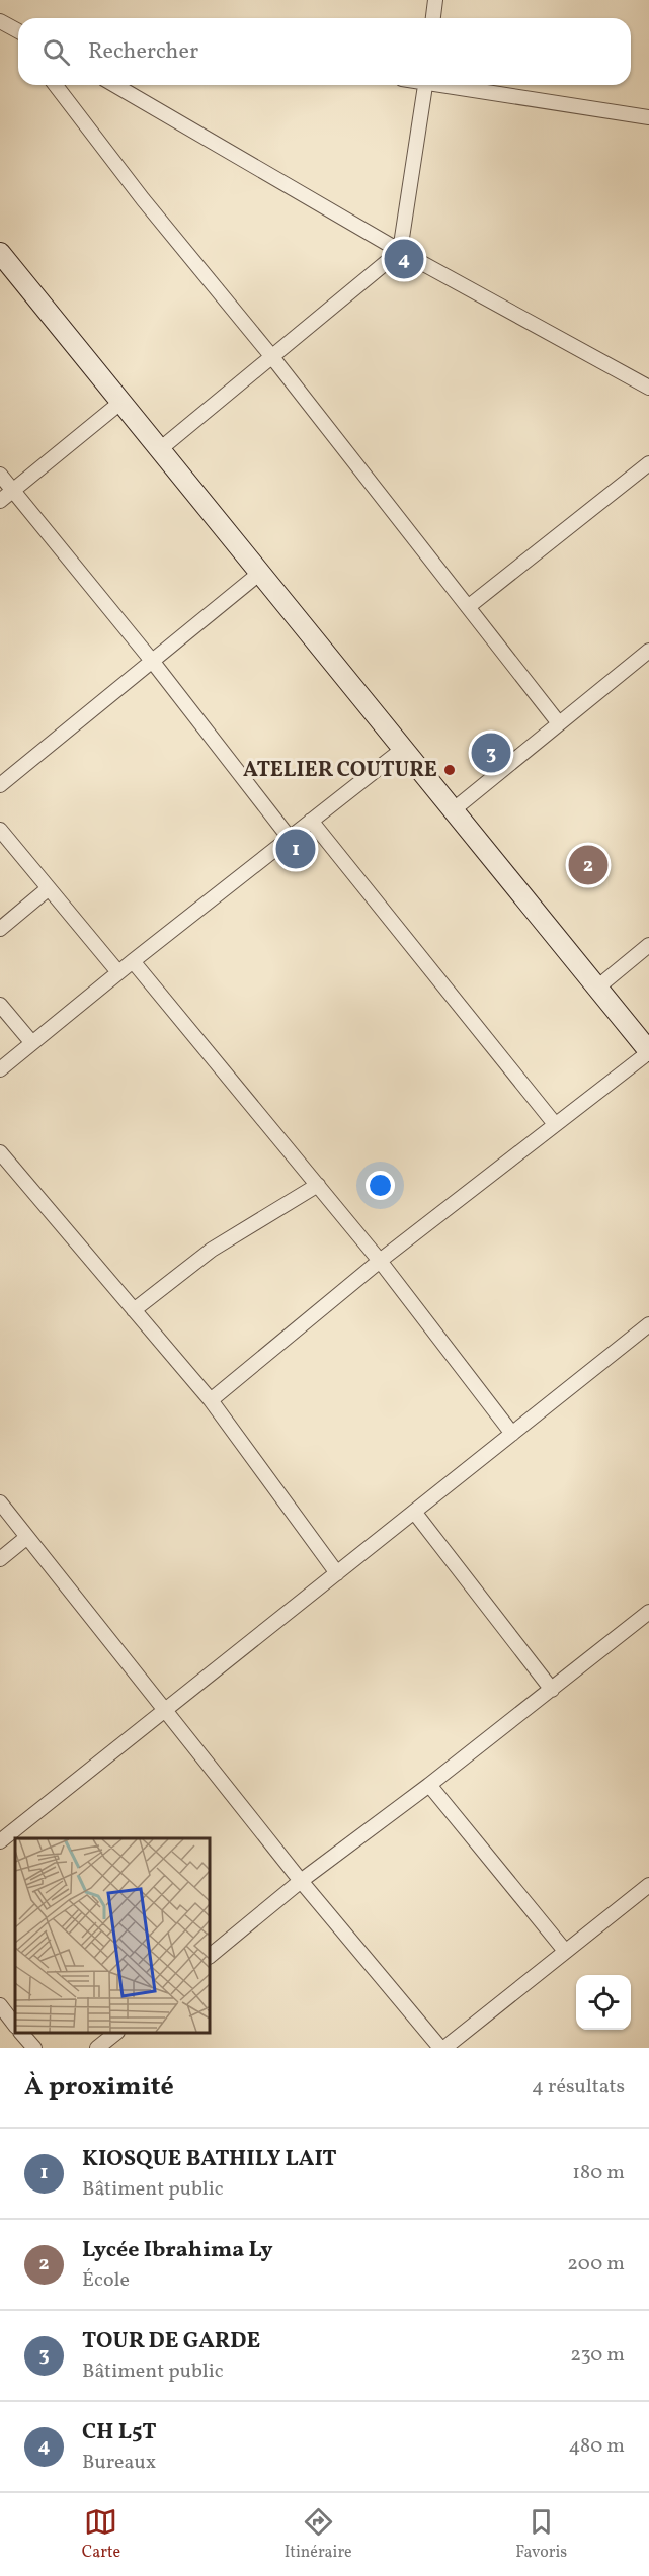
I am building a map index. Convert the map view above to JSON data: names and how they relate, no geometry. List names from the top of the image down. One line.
{"places":["ATELIER COUTURE"],"page":{"search":"Rechercher","pins":["4","3","1","2"],"heading":["À proximité","4 résultats"],"list":[{"mark":"1","name":"KIOSQUE BATHILY LAIT","note":"Bâtiment public","value":"180 m"},{"mark":"2","name":"Lycée Ibrahima Ly","note":"École","value":"200 m"},{"mark":"3","name":"TOUR DE GARDE","note":"Bâtiment public","value":"230 m"},{"mark":"4","name":"CH L5T","note":"Bureaux","value":"480 m"}],"nav":["Carte","Itinéraire","Favoris"]}}
